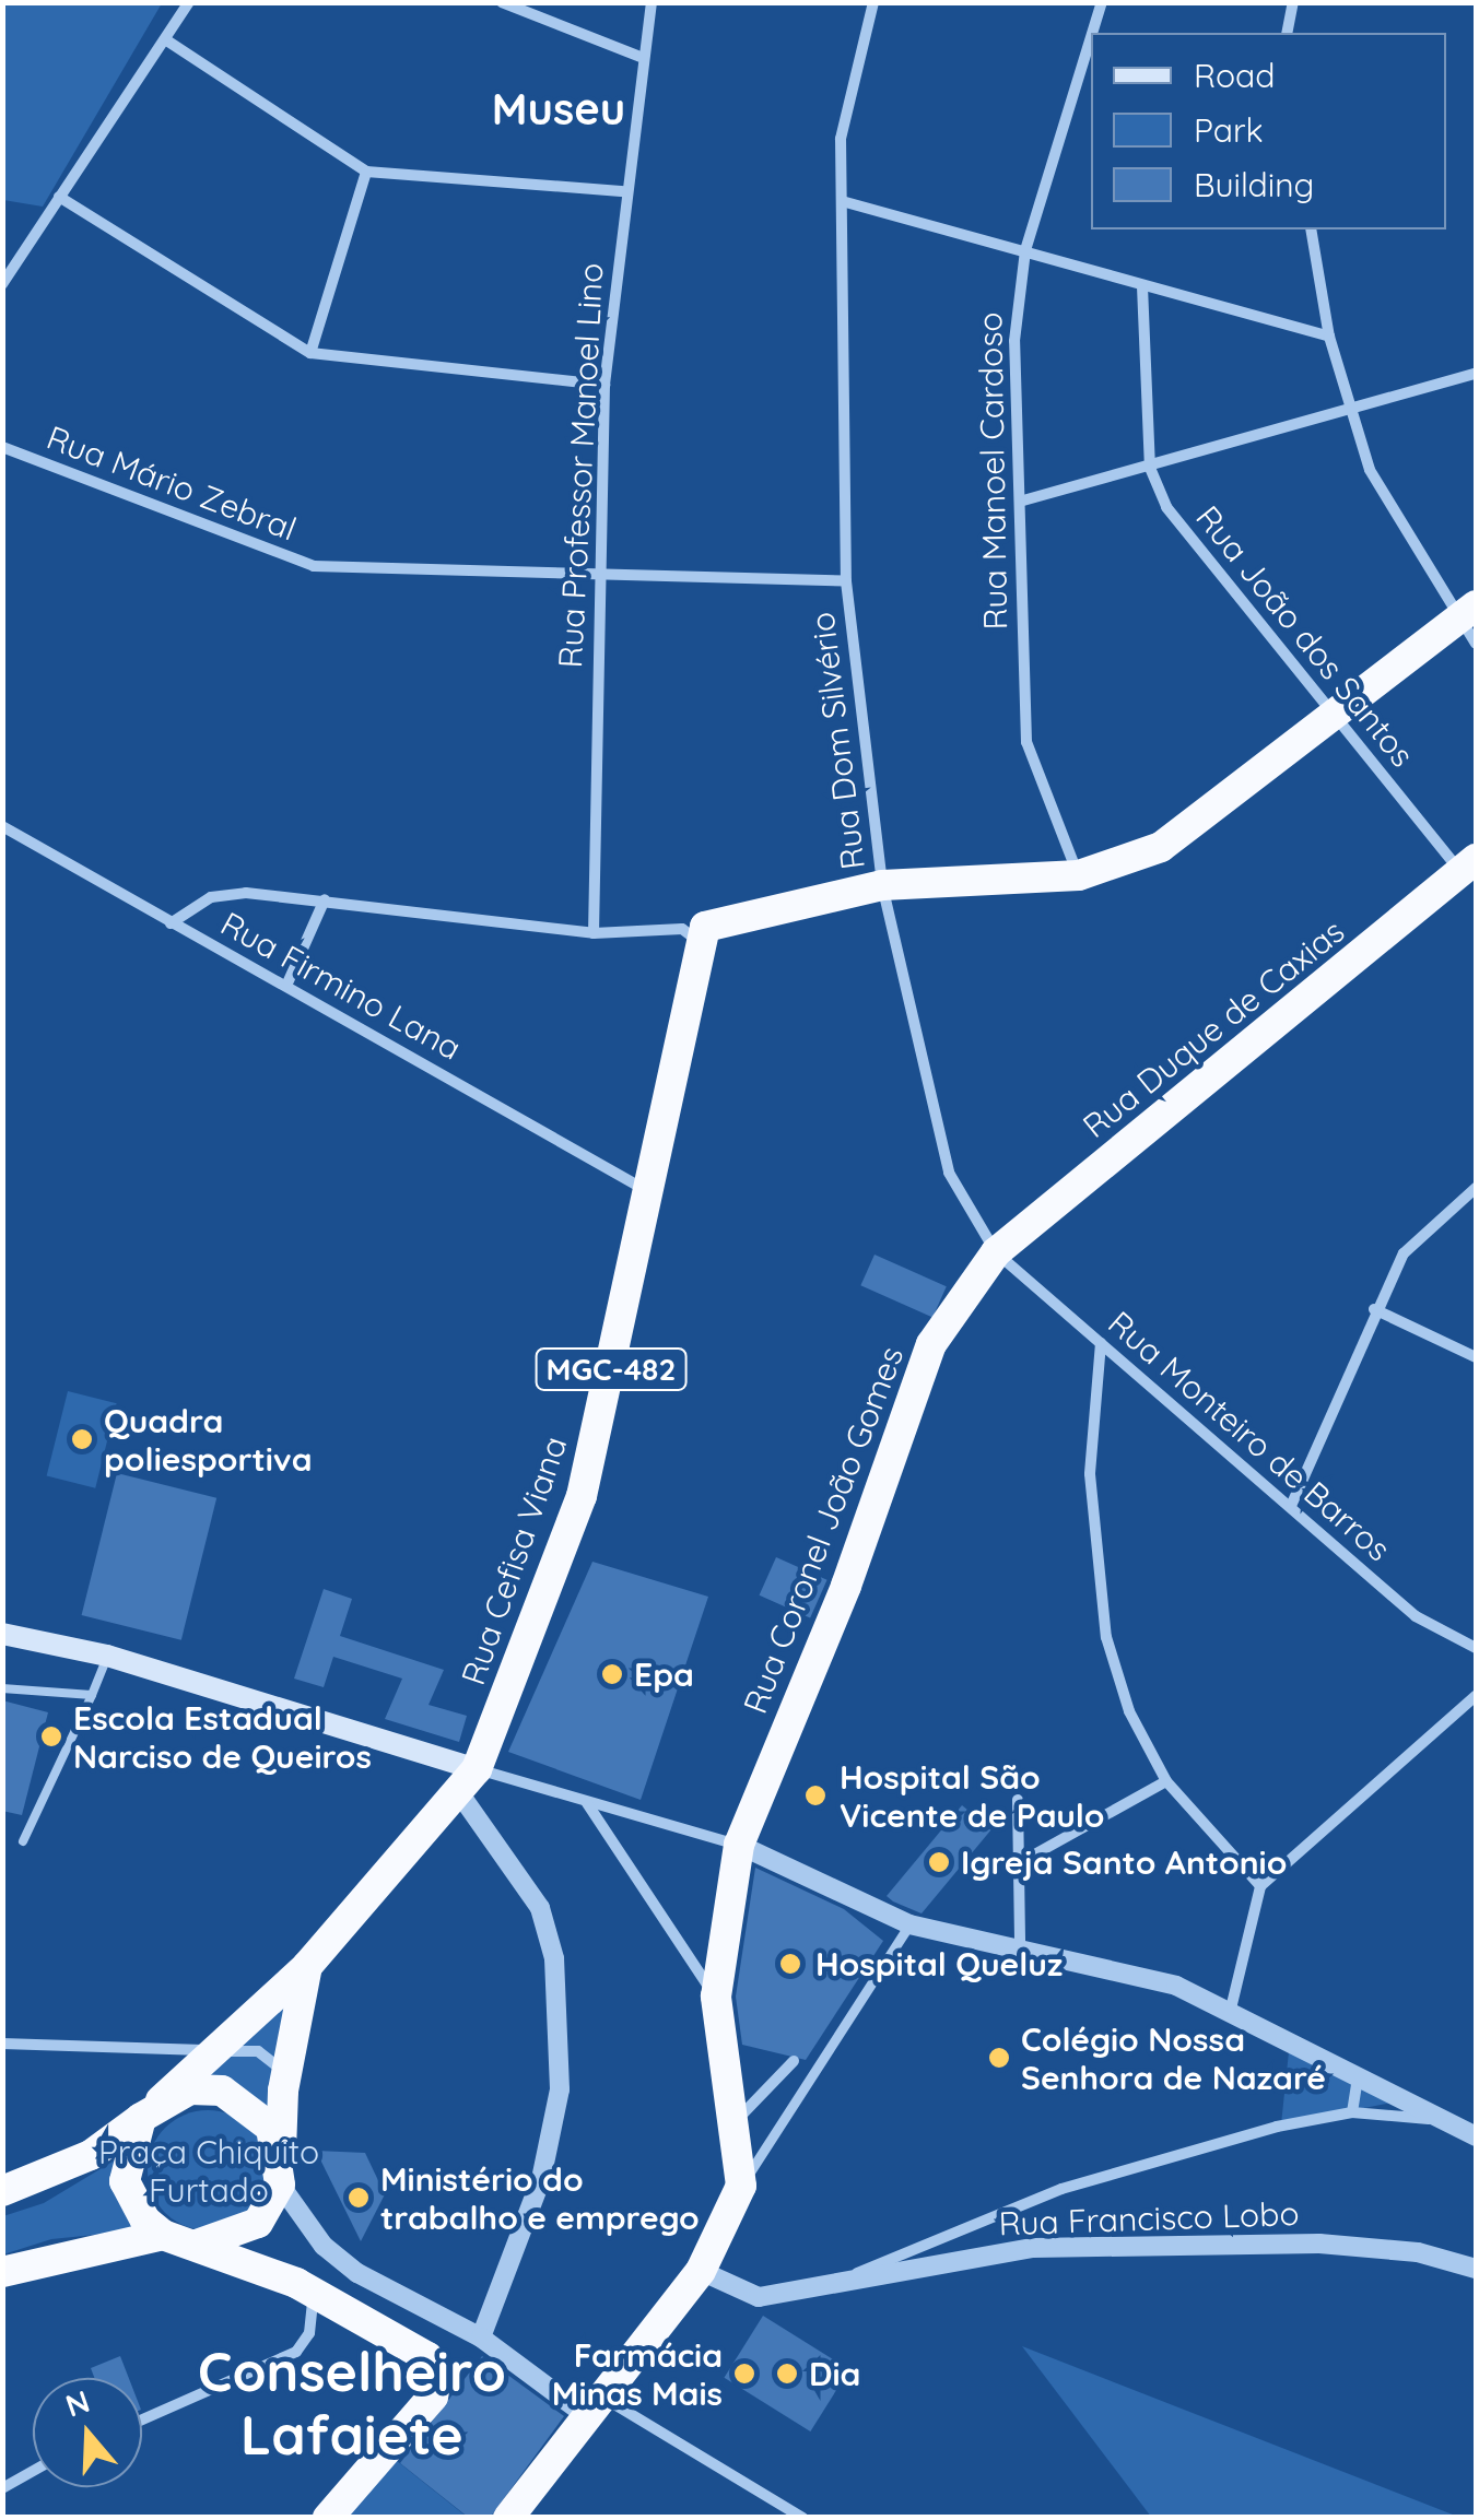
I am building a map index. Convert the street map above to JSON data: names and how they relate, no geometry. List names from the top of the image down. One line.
{"streets":{"highway":["Rua Duque de Caxias","MGC-482","Rua Coronel João Gomes","Rua Cefisa Viana"],"street":["Rua Professor Manoel Lino","Rua Manoel Cardoso","Rua Mário Zebral","Rua João dos Santos","Rua Dom Silvério","Rua Firmino Lana","Rua Monteiro de Barros","Rua Francisco Lobo"]},"crossings":[["Rua Professor Manoel Lino","Rua Mário Zebral"],["Rua Mário Zebral","Rua Dom Silvério"],["Rua João dos Santos","Rua Duque de Caxias"],["Rua Dom Silvério","Rua Duque de Caxias"],["Rua Dom Silvério","Rua Monteiro de Barros"],["Rua Dom Silvério","Rua Coronel João Gomes"],["Rua Firmino Lana","Rua Cefisa Viana"],["Rua Duque de Caxias","Rua Monteiro de Barros"],["Rua Duque de Caxias","Rua Coronel João Gomes"],["MGC-482","Rua Cefisa Viana"],["Rua Monteiro de Barros","Rua Coronel João Gomes"]],"districts":["Museu","Conselheiro Lafaiete"],"parks":["Praça Chiquito Furtado"],"places":["Quadra poliesportiva","Epa","Escola Estadual Narciso de Queiros","Hospital São Vicente de Paulo","Igreja Santo Antonio","Hospital Queluz","Colégio Nossa Senhora de Nazaré","Ministério do trabalho e emprego","Farmácia Minas Mais","Dia"],"legend":["Road","Park","Building"],"north":"top"}
